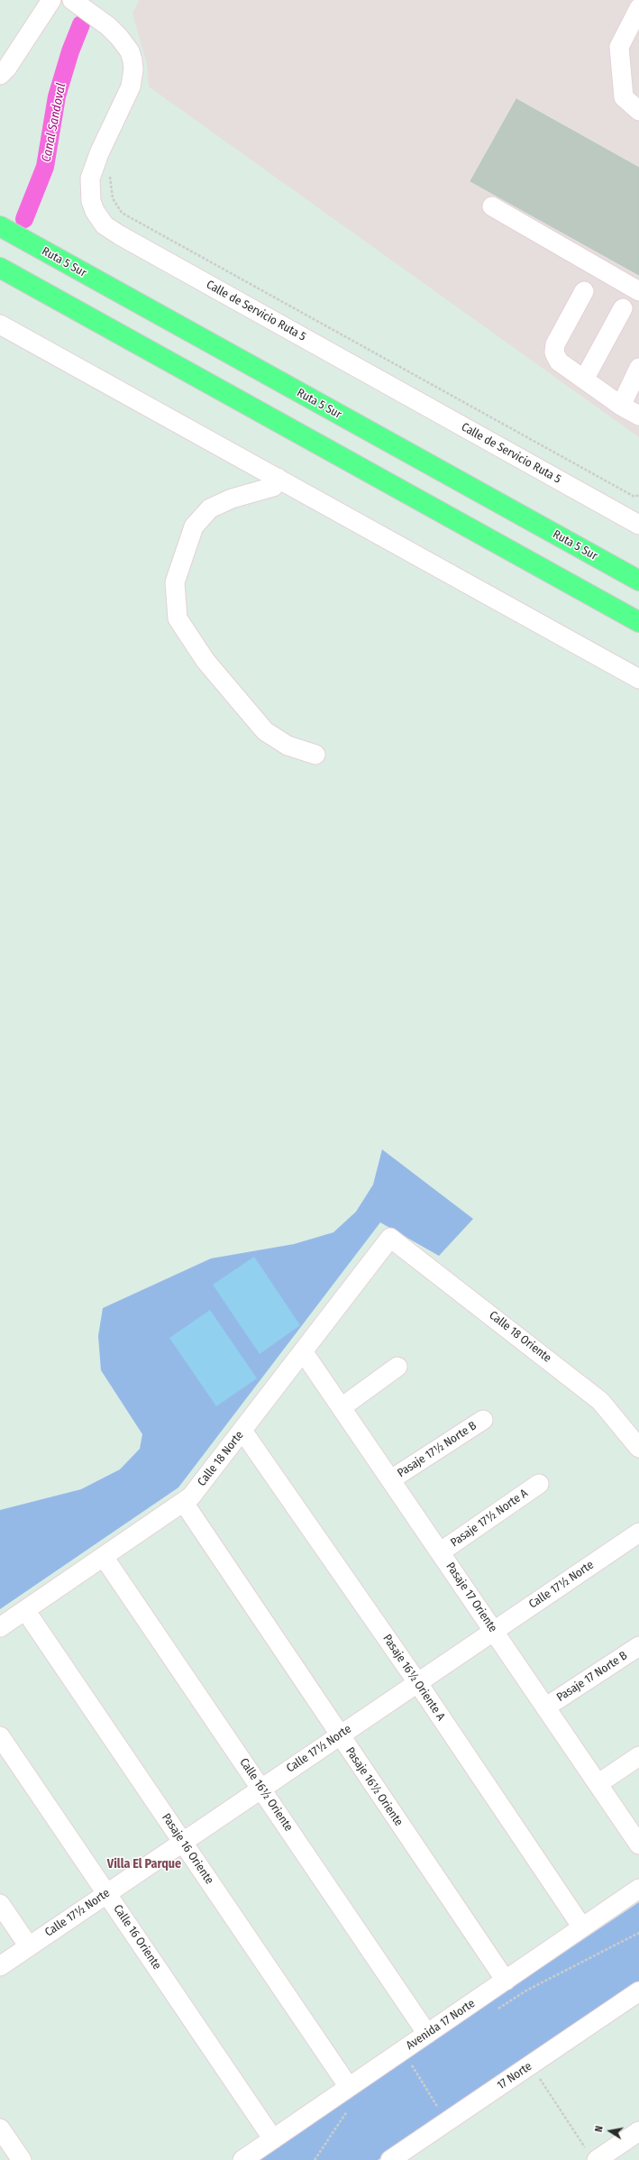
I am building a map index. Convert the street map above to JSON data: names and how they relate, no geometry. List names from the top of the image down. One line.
{"streets":{"highway":["Ruta 5 Sur"],"street":["Calle de Servicio Ruta 5","Calle 18 Oriente","Pasaje 17½ Norte B","Calle 18 Norte","Pasaje 17½ Norte A","Calle 17½ Norte","Pasaje 17 Oriente","Pasaje 17 Norte B","Pasaje 16½ Oriente A","Pasaje 16½ Oriente","Calle 16½ Oriente","Pasaje 16 Oriente","Calle 16 Oriente","Avenida 17 Norte","17 Norte"]},"crossings":[["Calle 18 Oriente","Calle 18 Norte"],["Pasaje 17½ Norte B","Pasaje 17 Oriente"],["Calle 18 Norte","Pasaje 17 Oriente"],["Calle 18 Norte","Pasaje 16½ Oriente A"],["Calle 18 Norte","Pasaje 16½ Oriente"],["Calle 18 Norte","Calle 16½ Oriente"],["Calle 18 Norte","Pasaje 16 Oriente"],["Pasaje 17½ Norte A","Pasaje 17 Oriente"],["Calle 17½ Norte","Pasaje 17 Oriente"],["Calle 17½ Norte","Pasaje 16½ Oriente A"],["Calle 17½ Norte","Pasaje 16½ Oriente"],["Calle 17½ Norte","Calle 16½ Oriente"],["Calle 17½ Norte","Pasaje 16 Oriente"],["Calle 17½ Norte","Calle 16 Oriente"],["Pasaje 17 Oriente","Pasaje 17 Norte B"],["Pasaje 16½ Oriente A","Avenida 17 Norte"],["Pasaje 16½ Oriente","Avenida 17 Norte"],["Calle 16½ Oriente","Avenida 17 Norte"],["Pasaje 16 Oriente","Avenida 17 Norte"],["Calle 16 Oriente","Avenida 17 Norte"]],"districts":["Villa El Parque"],"water":["Canal Sandoval"],"north":"left"}
